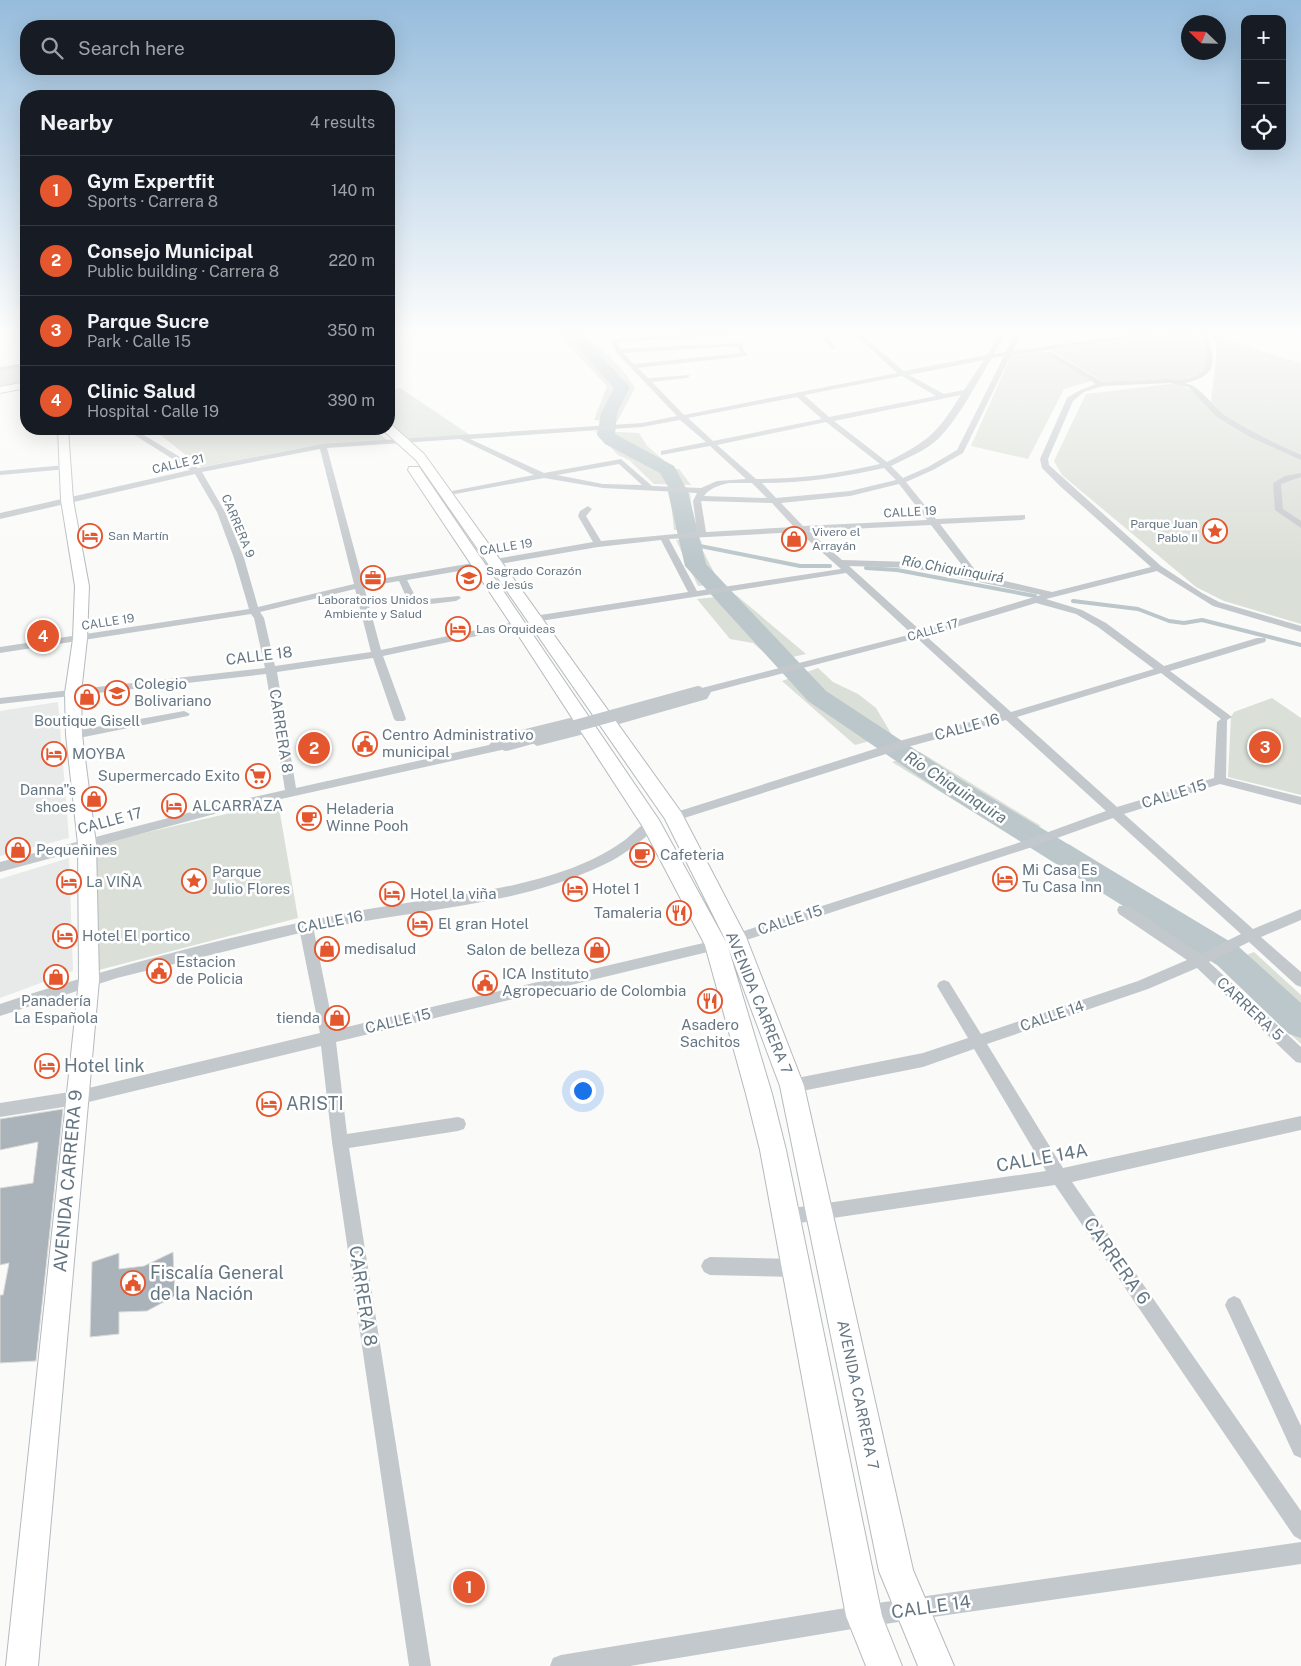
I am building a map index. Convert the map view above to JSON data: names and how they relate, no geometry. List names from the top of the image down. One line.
{"streets":{"main road":["AVENIDA CARRERA 7"],"street":["CALLE 21","CALLE 19","CARRERA 9","CALLE 17","CALLE 18","CALLE 16","CARRERA 8","CALLE 15","CARRERA 5","CALLE 14","CALLE 14A","AVENIDA CARRERA 9","CARRERA 6"]},"crossings":[["CALLE 21","CARRERA 9"],["CALLE 21","AVENIDA CARRERA 7"],["CALLE 21","AVENIDA CARRERA 9"],["CALLE 19","CARRERA 9"],["CALLE 19","AVENIDA CARRERA 7"],["CALLE 19","AVENIDA CARRERA 9"],["CARRERA 9","CALLE 18"],["CARRERA 9","CARRERA 8"],["CALLE 17","CARRERA 8"],["CALLE 17","AVENIDA CARRERA 7"],["CALLE 17","AVENIDA CARRERA 9"],["CALLE 18","CARRERA 8"],["CALLE 18","AVENIDA CARRERA 7"],["CALLE 18","AVENIDA CARRERA 9"],["CALLE 16","CARRERA 8"],["CALLE 16","AVENIDA CARRERA 7"],["CALLE 16","AVENIDA CARRERA 9"],["CARRERA 8","CALLE 15"],["CALLE 15","AVENIDA CARRERA 7"],["CALLE 15","AVENIDA CARRERA 9"],["AVENIDA CARRERA 7","CALLE 14"],["AVENIDA CARRERA 7","CALLE 14A"],["CARRERA 5","CALLE 14"],["CALLE 14","CARRERA 6"],["CALLE 14A","CARRERA 6"]],"water":["Río Chiquinquirá","Río Chiquinquira"],"places":{"place":["Parque Juan Pablo II","Parque Julio Flores"],"hotel":["San Martín","Las Orquideas","MOYBA","ALCARRAZA","Mi Casa Es Tu Casa Inn","La VIÑA","Hotel 1","Hotel la viña","El gran Hotel","Hotel El portico","Hotel link","ARISTI"],"shop":["Vivero el Arrayán","Boutique Gisell","Danna\"s shoes","Pequeñines","medisalud","Salon de belleza","Panadería La Española","tienda"],"office":["Laboratorios Unidos Ambiente y Salud"],"school or university":["Sagrado Corazón de Jesús","Colegio Bolivariano"],"public building":["Centro Administrativo municipal","Estacion de Policia","ICA Instituto Agropecuario de Colombia","Fiscalía General de la Nación"],"supermarket":["Supermercado Exito"],"cafe":["Heladeria Winne Pooh","Cafeteria"],"restaurant":["Tamaleria","Asadero Sachitos"]},"north":"top left","page":{"map_buttons":["+","−"],"search":"Search here","heading":["Nearby","4 results"],"list":[{"mark":"1","name":"Gym Expertfit","note":"Sports · Carrera 8","value":"140 m"},{"mark":"2","name":"Consejo Municipal","note":"Public building · Carrera 8","value":"220 m"},{"mark":"3","name":"Parque Sucre","note":"Park · Calle 15","value":"350 m"},{"mark":"4","name":"Clinic Salud","note":"Hospital · Calle 19","value":"390 m"}],"pins":["4","3","2","1"]}}
